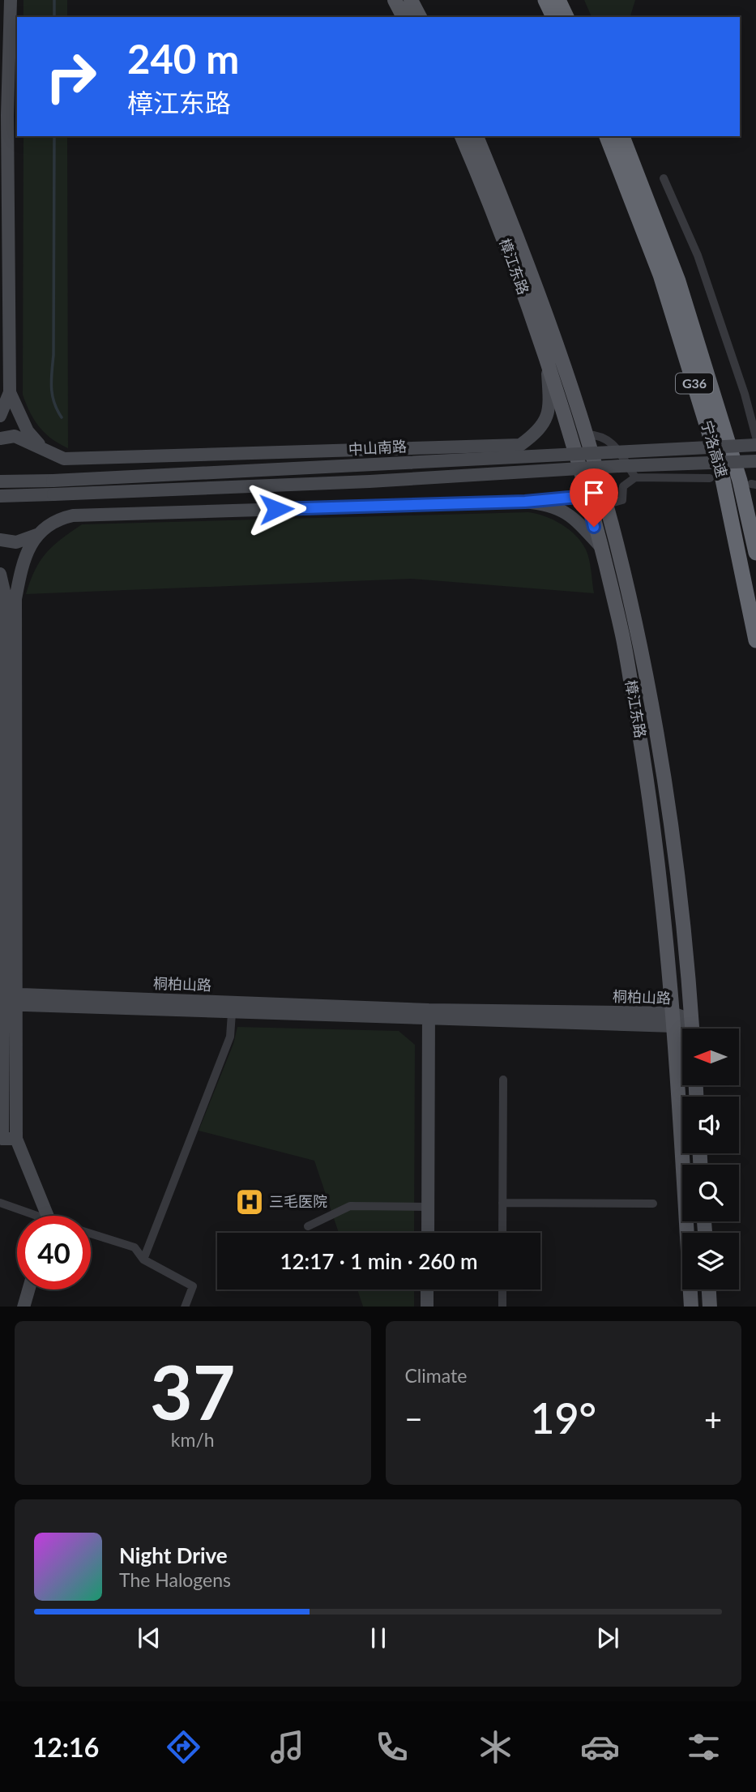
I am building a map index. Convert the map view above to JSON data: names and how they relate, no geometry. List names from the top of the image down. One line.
{"streets":{"highway":["G36","宁洛高速"],"main road":["樟江东路"],"street":["中山南路","桐柏山路"]},"crossings":[["樟江东路","桐柏山路"]],"places":{"hospital":["三毛医院"]},"north":"left","page":{"turn":["240 m","樟江东路"],"limit":"40","trip":"12:17 · 1 min · 260 m","tile":[["37","km/h"],"Climate"],"heat":["−","19°","+"],"song":["Night Drive","The Halogens"],"tabs":"12:16"}}
